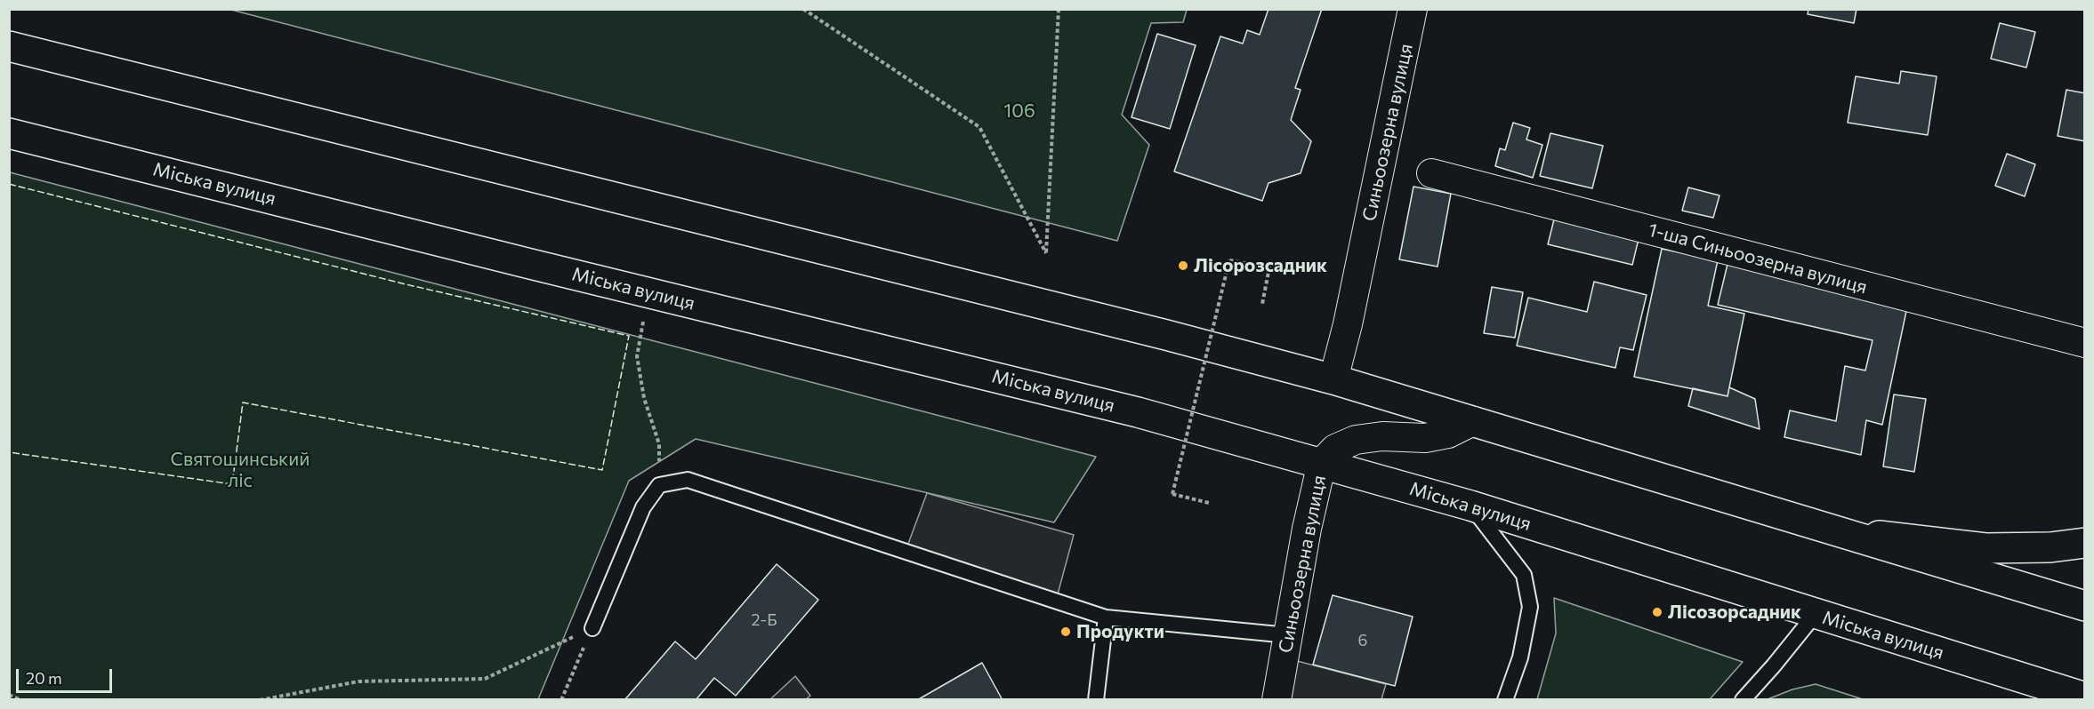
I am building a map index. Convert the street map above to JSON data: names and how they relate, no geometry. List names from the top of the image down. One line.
{"streets":{"main road":["Міська вулиця"],"street":["Синьоозерна вулиця","1-ша Синьоозерна вулиця"]},"crossings":[["Синьоозерна вулиця","Міська вулиця"]],"parks":["106","Святошинський ліс"],"places":["Лісорозсадник","Лісозорсадник","Продукти"],"house_numbers":["2-Б","6"],"scale_bar":"20 m"}
